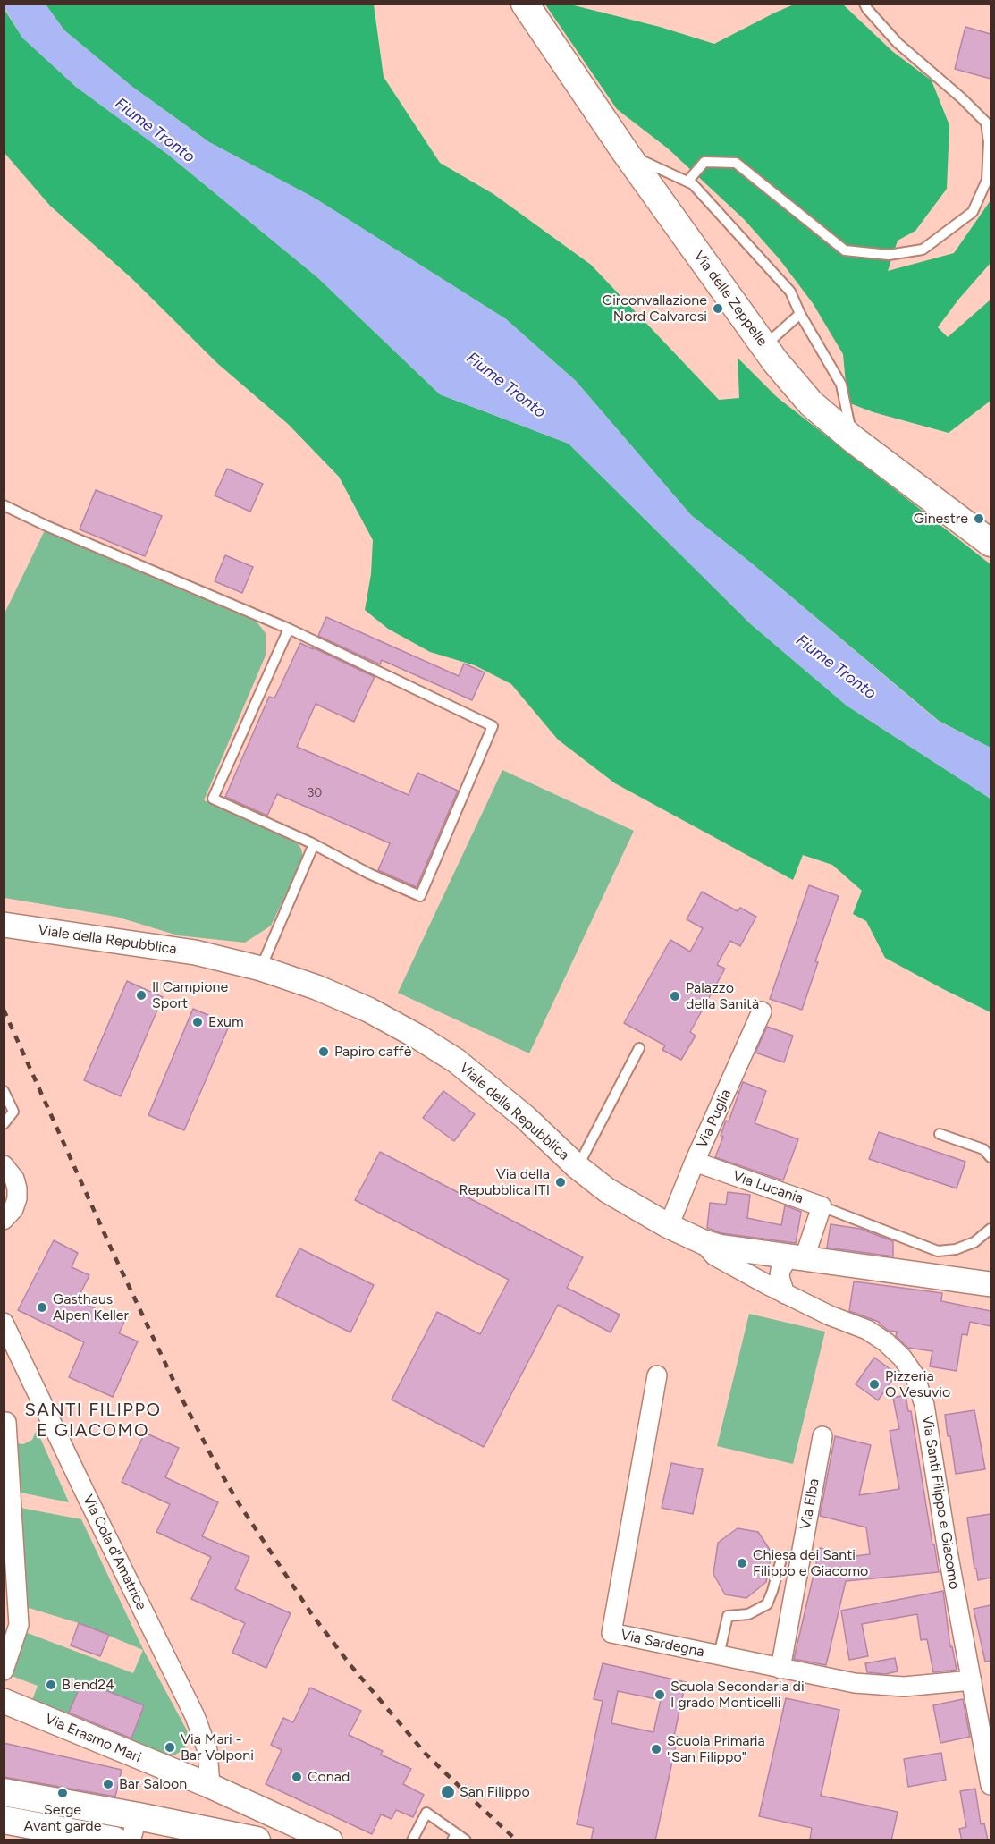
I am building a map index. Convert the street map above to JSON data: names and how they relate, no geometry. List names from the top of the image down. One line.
{"streets":{"main road":["Via delle Zeppelle"],"street":["Viale della Repubblica","Via Puglia","Via Lucania","Via Santi Filippo e Giacomo","Via Elba","Via Cola d'Amatrice","Via Sardegna","Via Erasmo Mari"]},"crossings":[["Viale della Repubblica","Via Puglia"],["Viale della Repubblica","Via Lucania"],["Viale della Repubblica","Via Santi Filippo e Giacomo"],["Via Puglia","Via Lucania"],["Via Santi Filippo e Giacomo","Via Sardegna"],["Via Elba","Via Sardegna"],["Via Cola d'Amatrice","Via Erasmo Mari"]],"districts":["SANTI FILIPPO E GIACOMO"],"water":["Fiume Tronto"],"places":["Circonvallazione Nord Calvaresi","Ginestre","Il Campione Sport","Palazzo della Sanità","Exum","Papiro caffè","Via della Repubblica ITI","Gasthaus Alpen Keller","Pizzeria O Vesuvio","Chiesa dei Santi Filippo e Giacomo","Blend24","Scuola Secondaria di I grado Monticelli","Via Mari - Bar Volponi","Scuola Primaria \"San Filippo\"","Conad","Bar Saloon","San Filippo","Serge Avant garde"],"house_numbers":["30"]}
